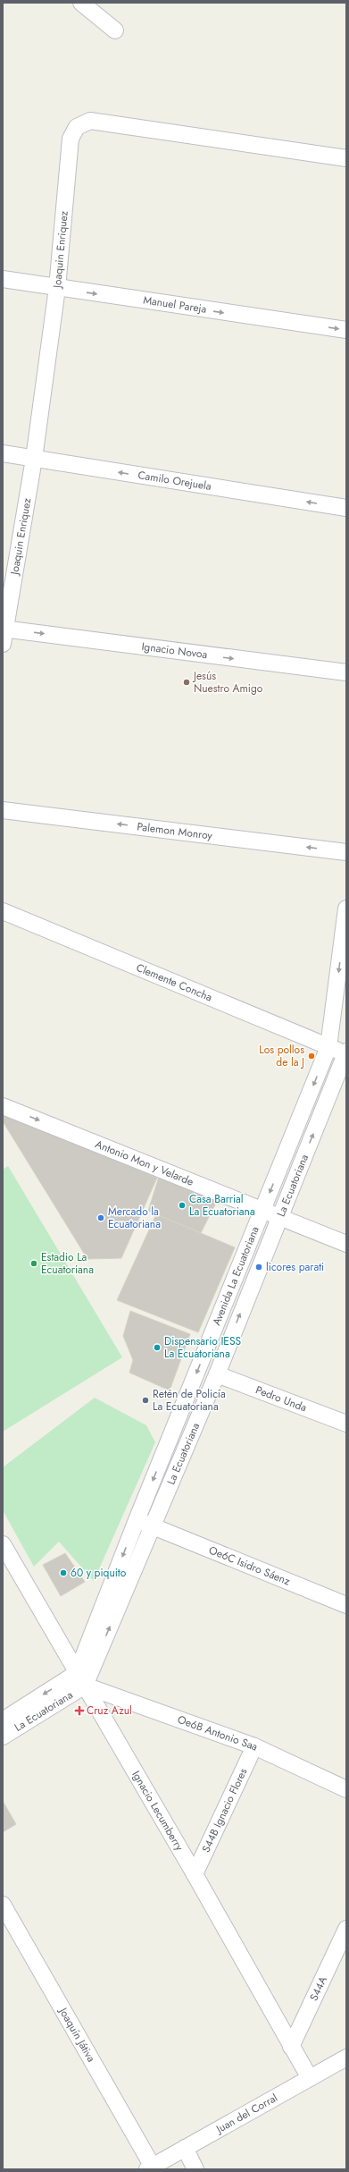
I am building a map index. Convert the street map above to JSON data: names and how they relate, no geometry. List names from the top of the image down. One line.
{"streets":{"street":["Joaquin Enriquez","Manuel Pareja","Camilo Orejuela","Ignacio Novoa","Palemon Monroy","Clemente Concha","Antonio Mon y Velarde","La Ecuatoriana","Avenida La Ecuatoriana","Pedro Unda","Oe6C Isidro Sáenz","Oe6B Antonio Saa","Ignacio Lecumberry","S44B Ignacio Flores","S44A","Joaquín Játiva","Juan del Corral"]},"crossings":[["Joaquin Enriquez","Manuel Pareja"],["Joaquin Enriquez","Camilo Orejuela"],["Joaquin Enriquez","Ignacio Novoa"],["Clemente Concha","La Ecuatoriana"],["Clemente Concha","Avenida La Ecuatoriana"],["Antonio Mon y Velarde","La Ecuatoriana"],["Antonio Mon y Velarde","Avenida La Ecuatoriana"],["La Ecuatoriana","Avenida La Ecuatoriana"],["La Ecuatoriana","Pedro Unda"],["La Ecuatoriana","Oe6C Isidro Sáenz"],["La Ecuatoriana","Oe6B Antonio Saa"],["La Ecuatoriana","Ignacio Lecumberry"],["Avenida La Ecuatoriana","Oe6C Isidro Sáenz"],["Avenida La Ecuatoriana","Oe6B Antonio Saa"],["Avenida La Ecuatoriana","Ignacio Lecumberry"],["Oe6B Antonio Saa","Ignacio Lecumberry"],["Oe6B Antonio Saa","S44B Ignacio Flores"],["Ignacio Lecumberry","S44B Ignacio Flores"],["Ignacio Lecumberry","S44A"],["Ignacio Lecumberry","Juan del Corral"],["Joaquín Játiva","Juan del Corral"]],"one_way":["Manuel Pareja","Camilo Orejuela","Ignacio Novoa","Palemon Monroy","Antonio Mon y Velarde","La Ecuatoriana","Avenida La Ecuatoriana"],"places":{"other":["Jesús Nuestro Amigo","Los pollos de la J","Casa Barrial La Ecuatoriana","Mercado la Ecuatoriana","Estadio La Ecuatoriana","licores parati","Dispensario IESS La Ecuatoriana","Retén de Policía La Ecuatoriana","60 y piquito"],"health":["Cruz Azul"]}}
